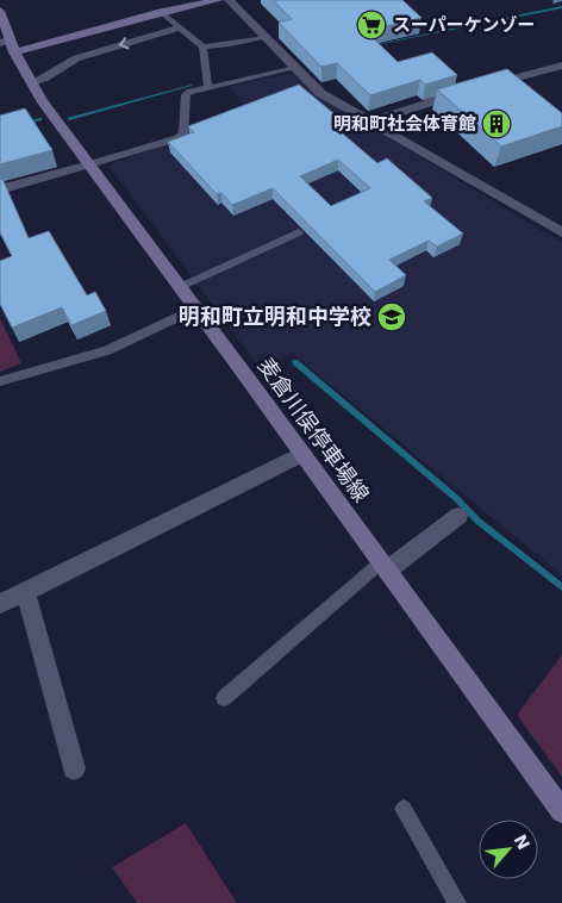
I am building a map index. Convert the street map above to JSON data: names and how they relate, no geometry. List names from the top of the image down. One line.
{"streets":{"main road":["麦倉川俣停車場線"]},"places":{"supermarket":["スーパーケンゾー"],"building":["明和町社会体育館"],"school or university":["明和町立明和中学校"]},"north":"top right"}
